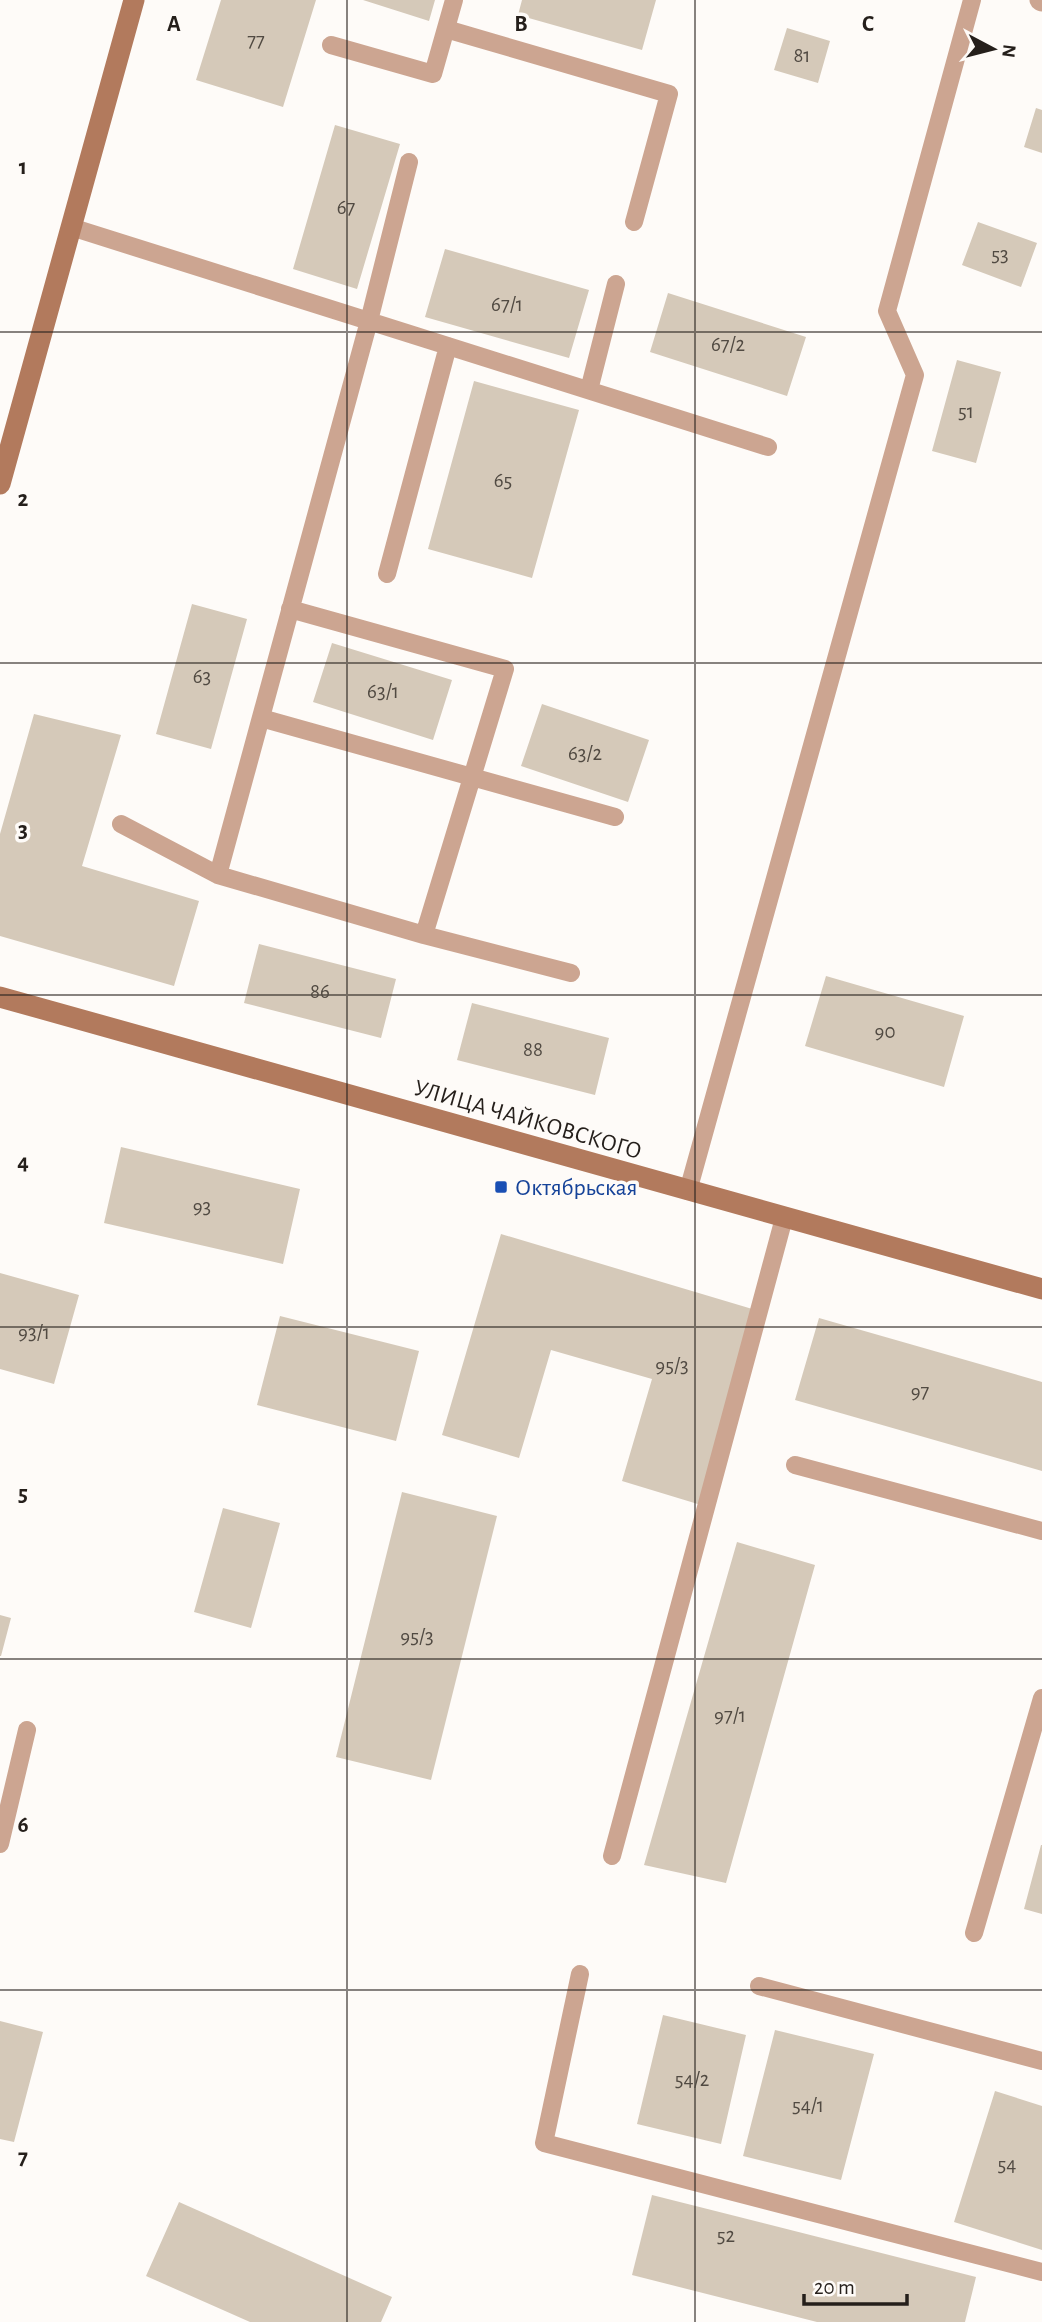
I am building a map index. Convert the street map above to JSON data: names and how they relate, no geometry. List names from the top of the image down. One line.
{"streets":{"main road":["УЛИЦА ЧАЙКОВСКОГО"]},"places":{"transit":["Октябрьская"]},"house_numbers":["77","81","67","53","67/1","67/2","51","65","63","63/1","63/2","86","90","88","93","93/1","95/3","97","95/3","97/1","54/2","54/1","54","52"],"scale_bar":"20 m","north":"right","grid":{"columns":["A","B","C"],"rows":["1","2","3","4","5","6","7"]}}
